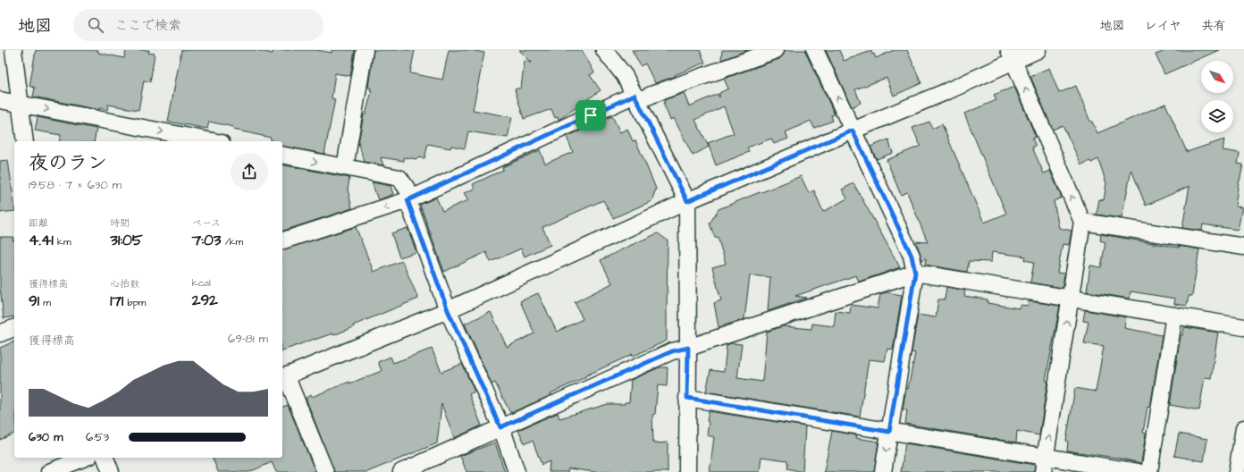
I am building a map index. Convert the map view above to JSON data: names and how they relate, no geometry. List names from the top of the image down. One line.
{"north":"bottom right","page":{"header":"地図","search":"ここで検索","nav":["地図","レイヤ","共有"],"heading":["夜のラン","19:58 · 7 × 630 m"],"stats":[["距離","4.41 km"],["時間","31:05"],["ペース","7:03 /km"],["獲得標高","91 m"],["心拍数","171 bpm"],["kcal","292"]],"chart":["獲得標高","69–81 m"],"list":[{"name":"630 m","note":"6:53"}]}}
